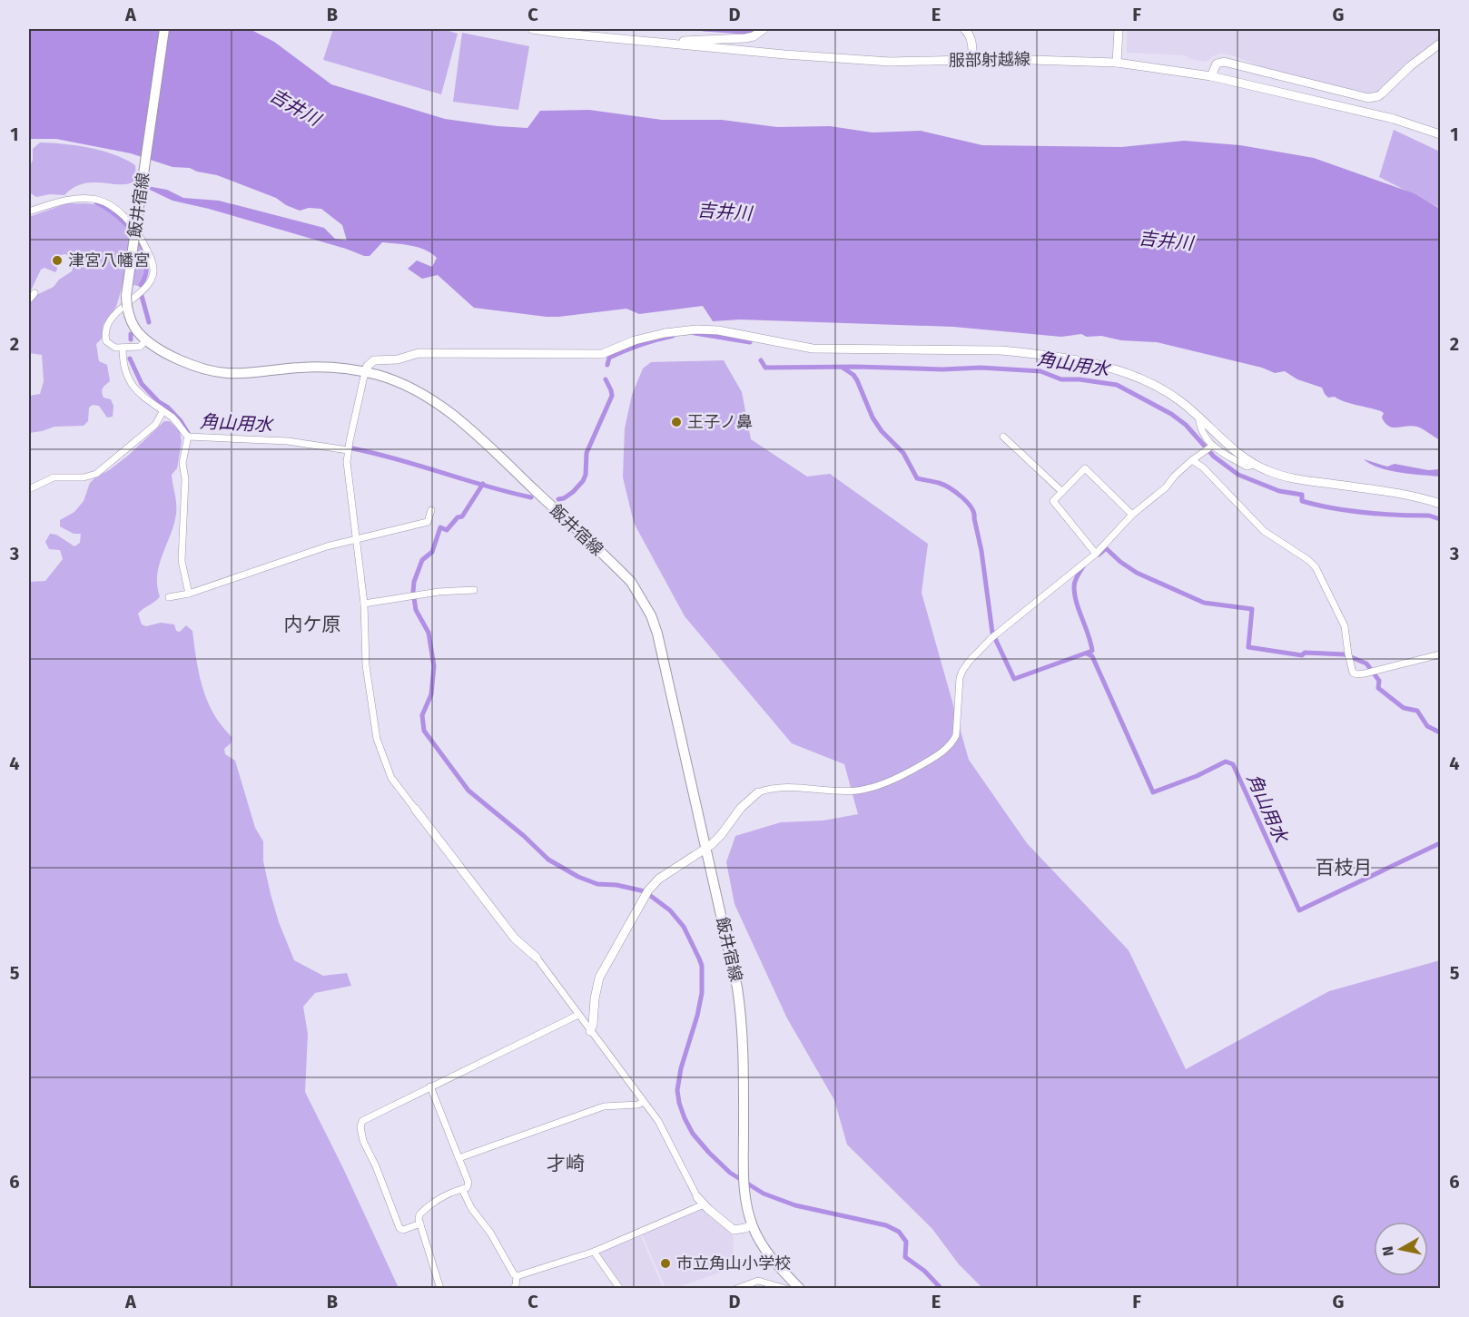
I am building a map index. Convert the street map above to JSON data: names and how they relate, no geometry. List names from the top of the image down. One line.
{"streets":{"main road":["飯井宿線"],"street":["服部射越線"]},"districts":["内ケ原","百枝月","才崎"],"water":["吉井川","角山用水"],"places":["津宮八幡宮","王子ノ鼻","市立角山小学校"],"north":"left","grid":{"columns":["A","B","C","D","E","F","G"],"rows":["1","2","3","4","5","6"]}}
